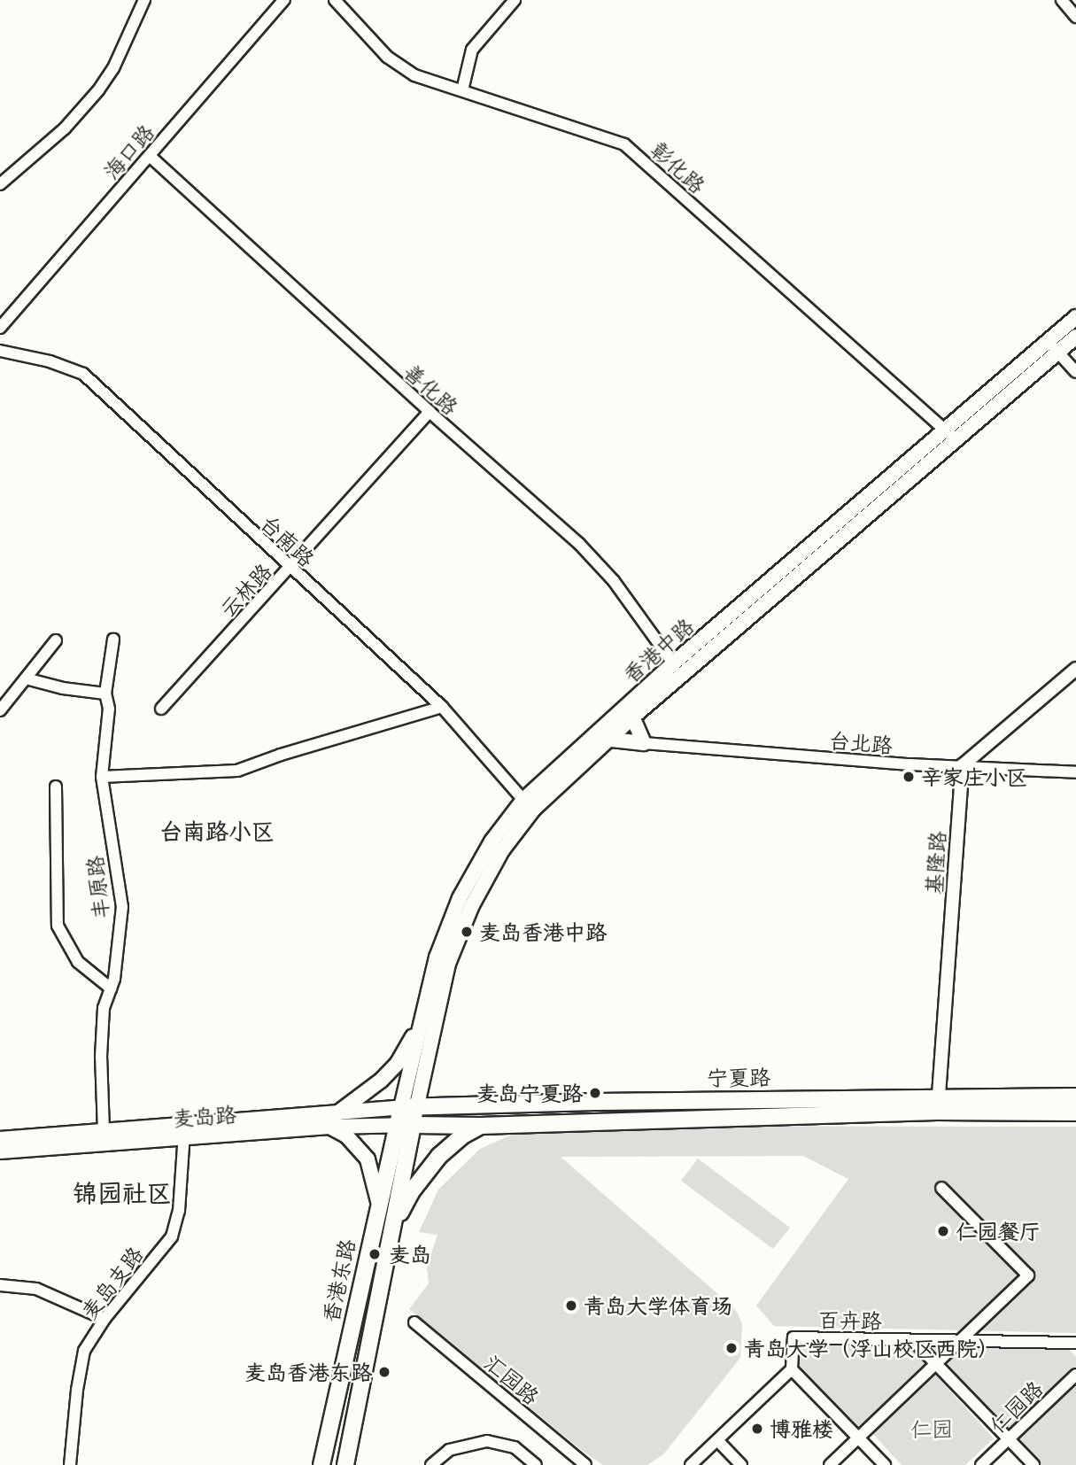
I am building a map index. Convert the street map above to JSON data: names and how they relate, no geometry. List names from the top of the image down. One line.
{"streets":{"main road":["香港中路","宁夏路","麦岛路","香港东路"],"street":["海口路","彰化路","善化路","台南路","云林路","台北路","基隆路","丰原路","麦岛支路","百卉路","汇园路","仁园路"]},"crossings":[["海口路","善化路"],["彰化路","香港中路"],["善化路","云林路"],["善化路","香港中路"],["台南路","云林路"],["台南路","香港中路"],["香港中路","宁夏路"],["香港中路","麦岛路"],["香港中路","香港东路"],["台北路","基隆路"],["基隆路","宁夏路"],["丰原路","麦岛路"],["宁夏路","麦岛路"],["宁夏路","香港东路"],["麦岛路","香港东路"],["麦岛路","麦岛支路"]],"districts":["台南路小区","锦园社区"],"parks":["仁园"],"places":["辛家庄小区","麦岛香港中路","麦岛宁夏路","仁园餐厅","麦岛","青岛大学体育场","青岛大学（浮山校区西院）","麦岛香港东路","博雅楼"]}
